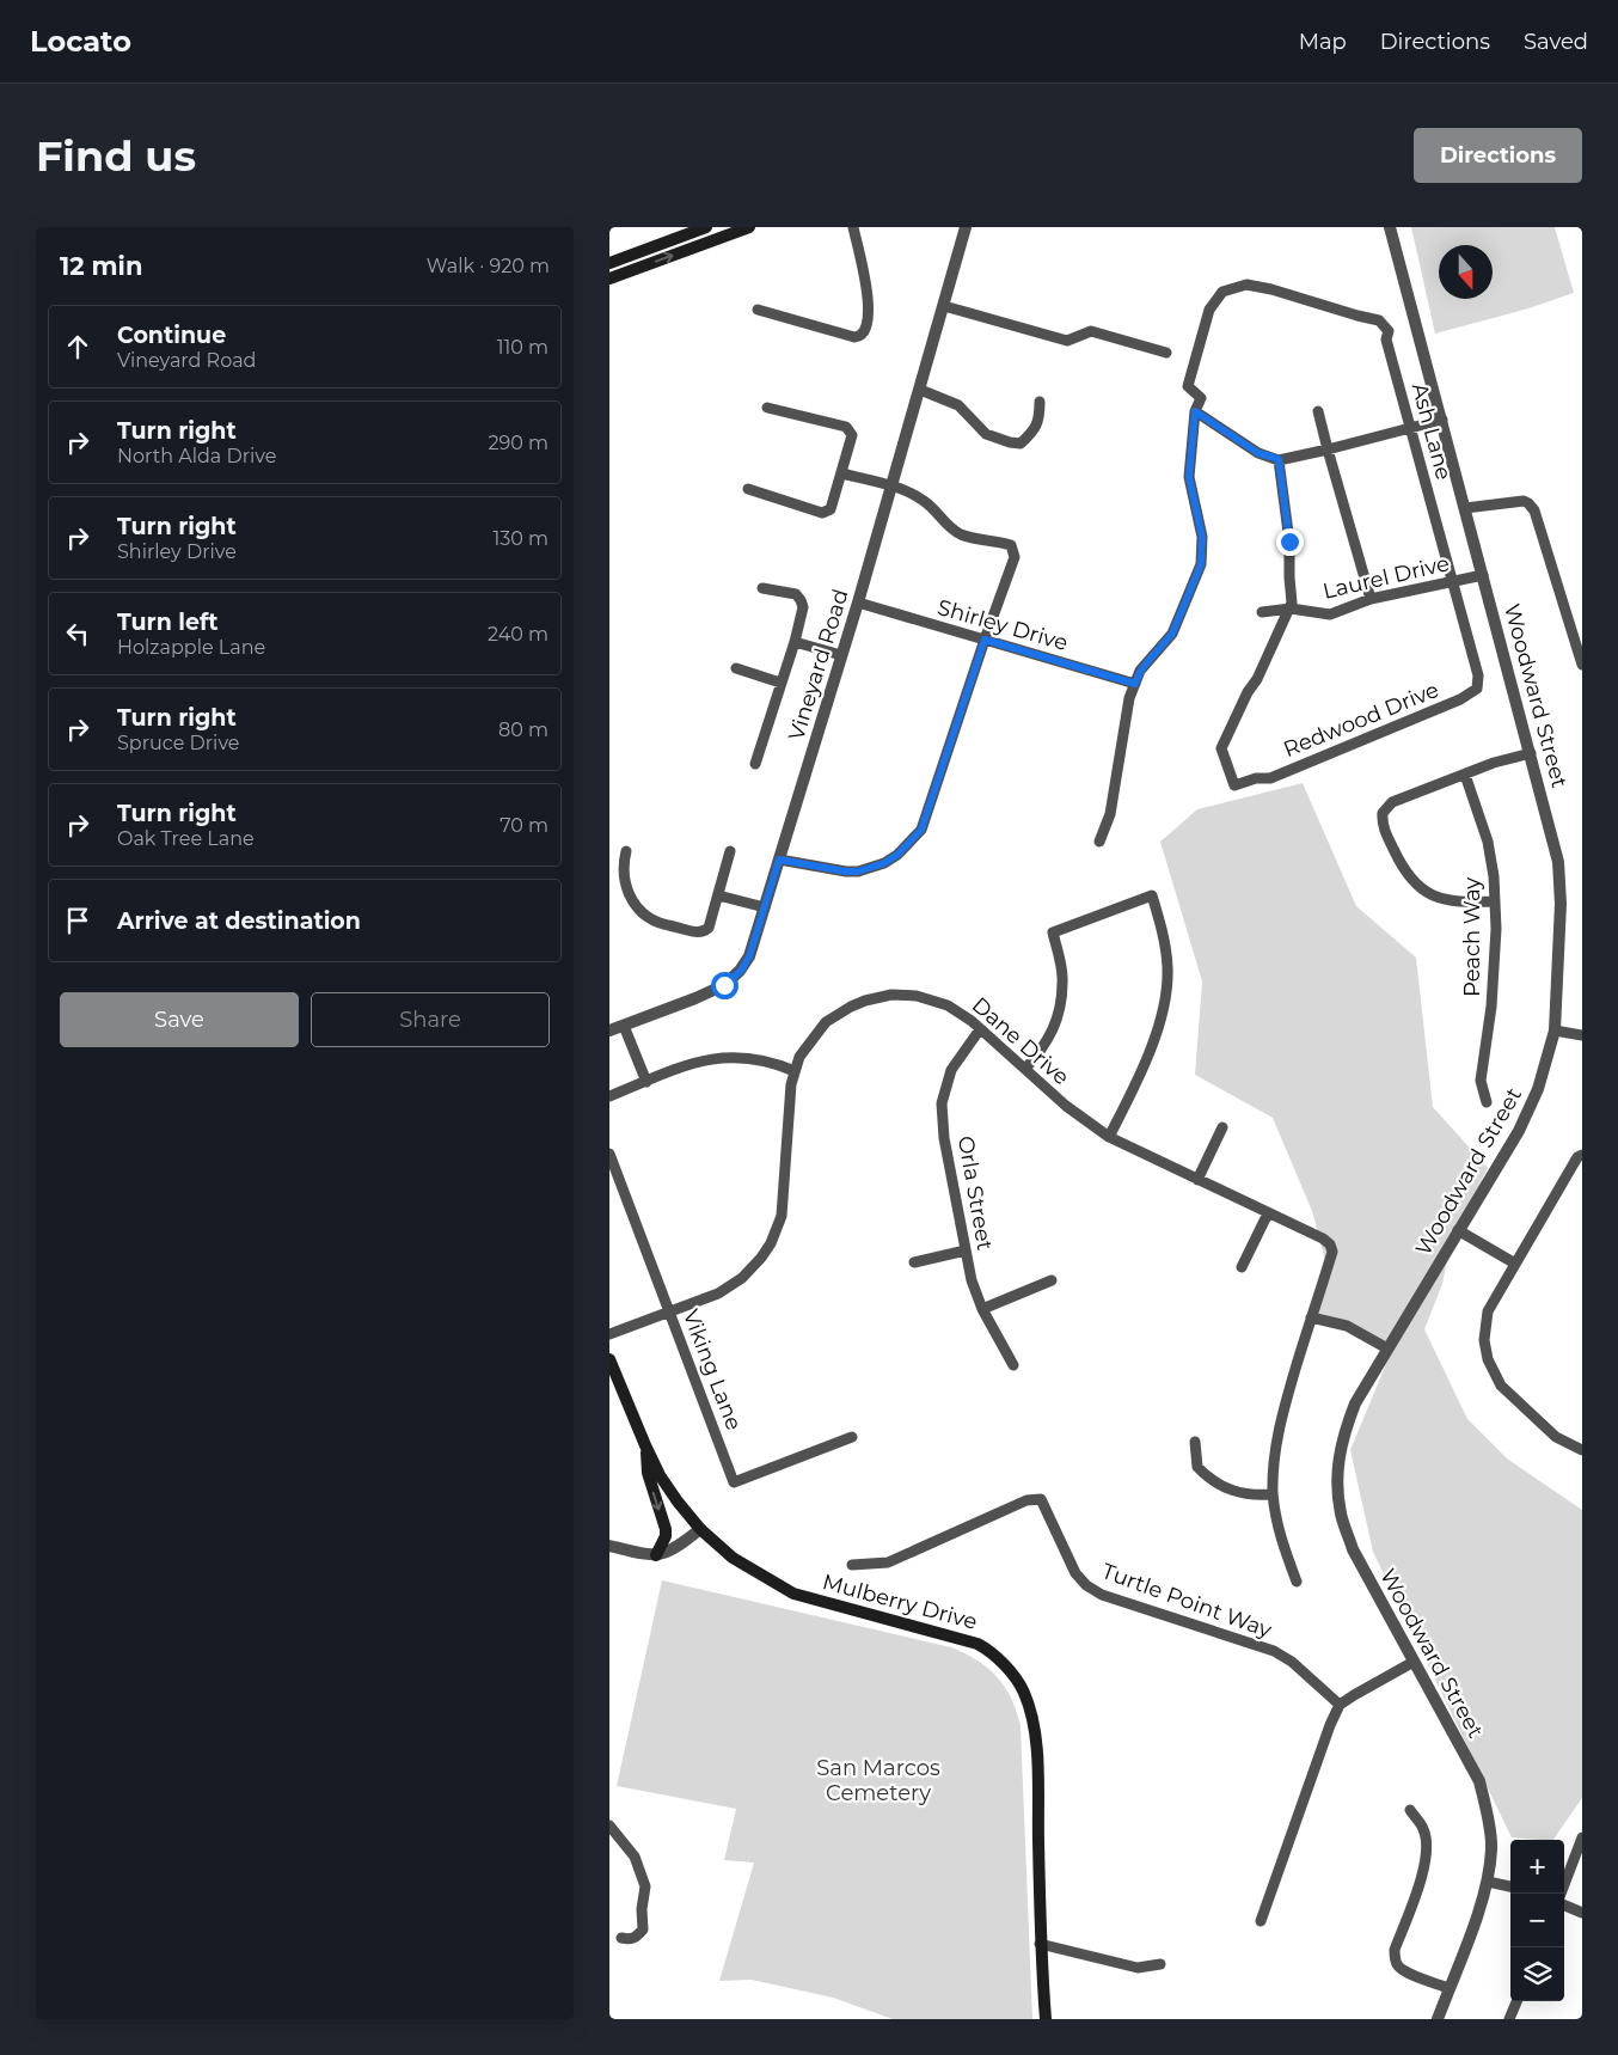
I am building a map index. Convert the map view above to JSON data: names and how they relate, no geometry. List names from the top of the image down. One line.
{"streets":{"main road":["Mulberry Drive"],"street":["Ash Lane","Laurel Drive","Shirley Drive","Vineyard Road","Woodward Street","Redwood Drive","Peach Way","Dane Drive","Orla Street","Viking Lane","Turtle Point Way"]},"crossings":[["Ash Lane","Laurel Drive"],["Ash Lane","Redwood Drive"],["Laurel Drive","Woodward Street"],["Laurel Drive","Redwood Drive"],["Shirley Drive","Vineyard Road"],["Dane Drive","Orla Street"],["Dane Drive","Viking Lane"]],"parks":["San Marcos Cemetery"],"north":"bottom","page":{"header":"Locato","nav":["Map","Directions","Saved"],"buttons":["Directions",["Save","Share"]],"title":"Find us","heading":["12 min","Walk · 920 m"],"list":[["Continue","Vineyard Road","110 m"],["Turn right","North Alda Drive","290 m"],["Turn right","Shirley Drive","130 m"],["Turn left","Holzapple Lane","240 m"],["Turn right","Spruce Drive","80 m"],["Turn right","Oak Tree Lane","70 m"],"Arrive at destination"],"map_buttons":["+","−"]}}
